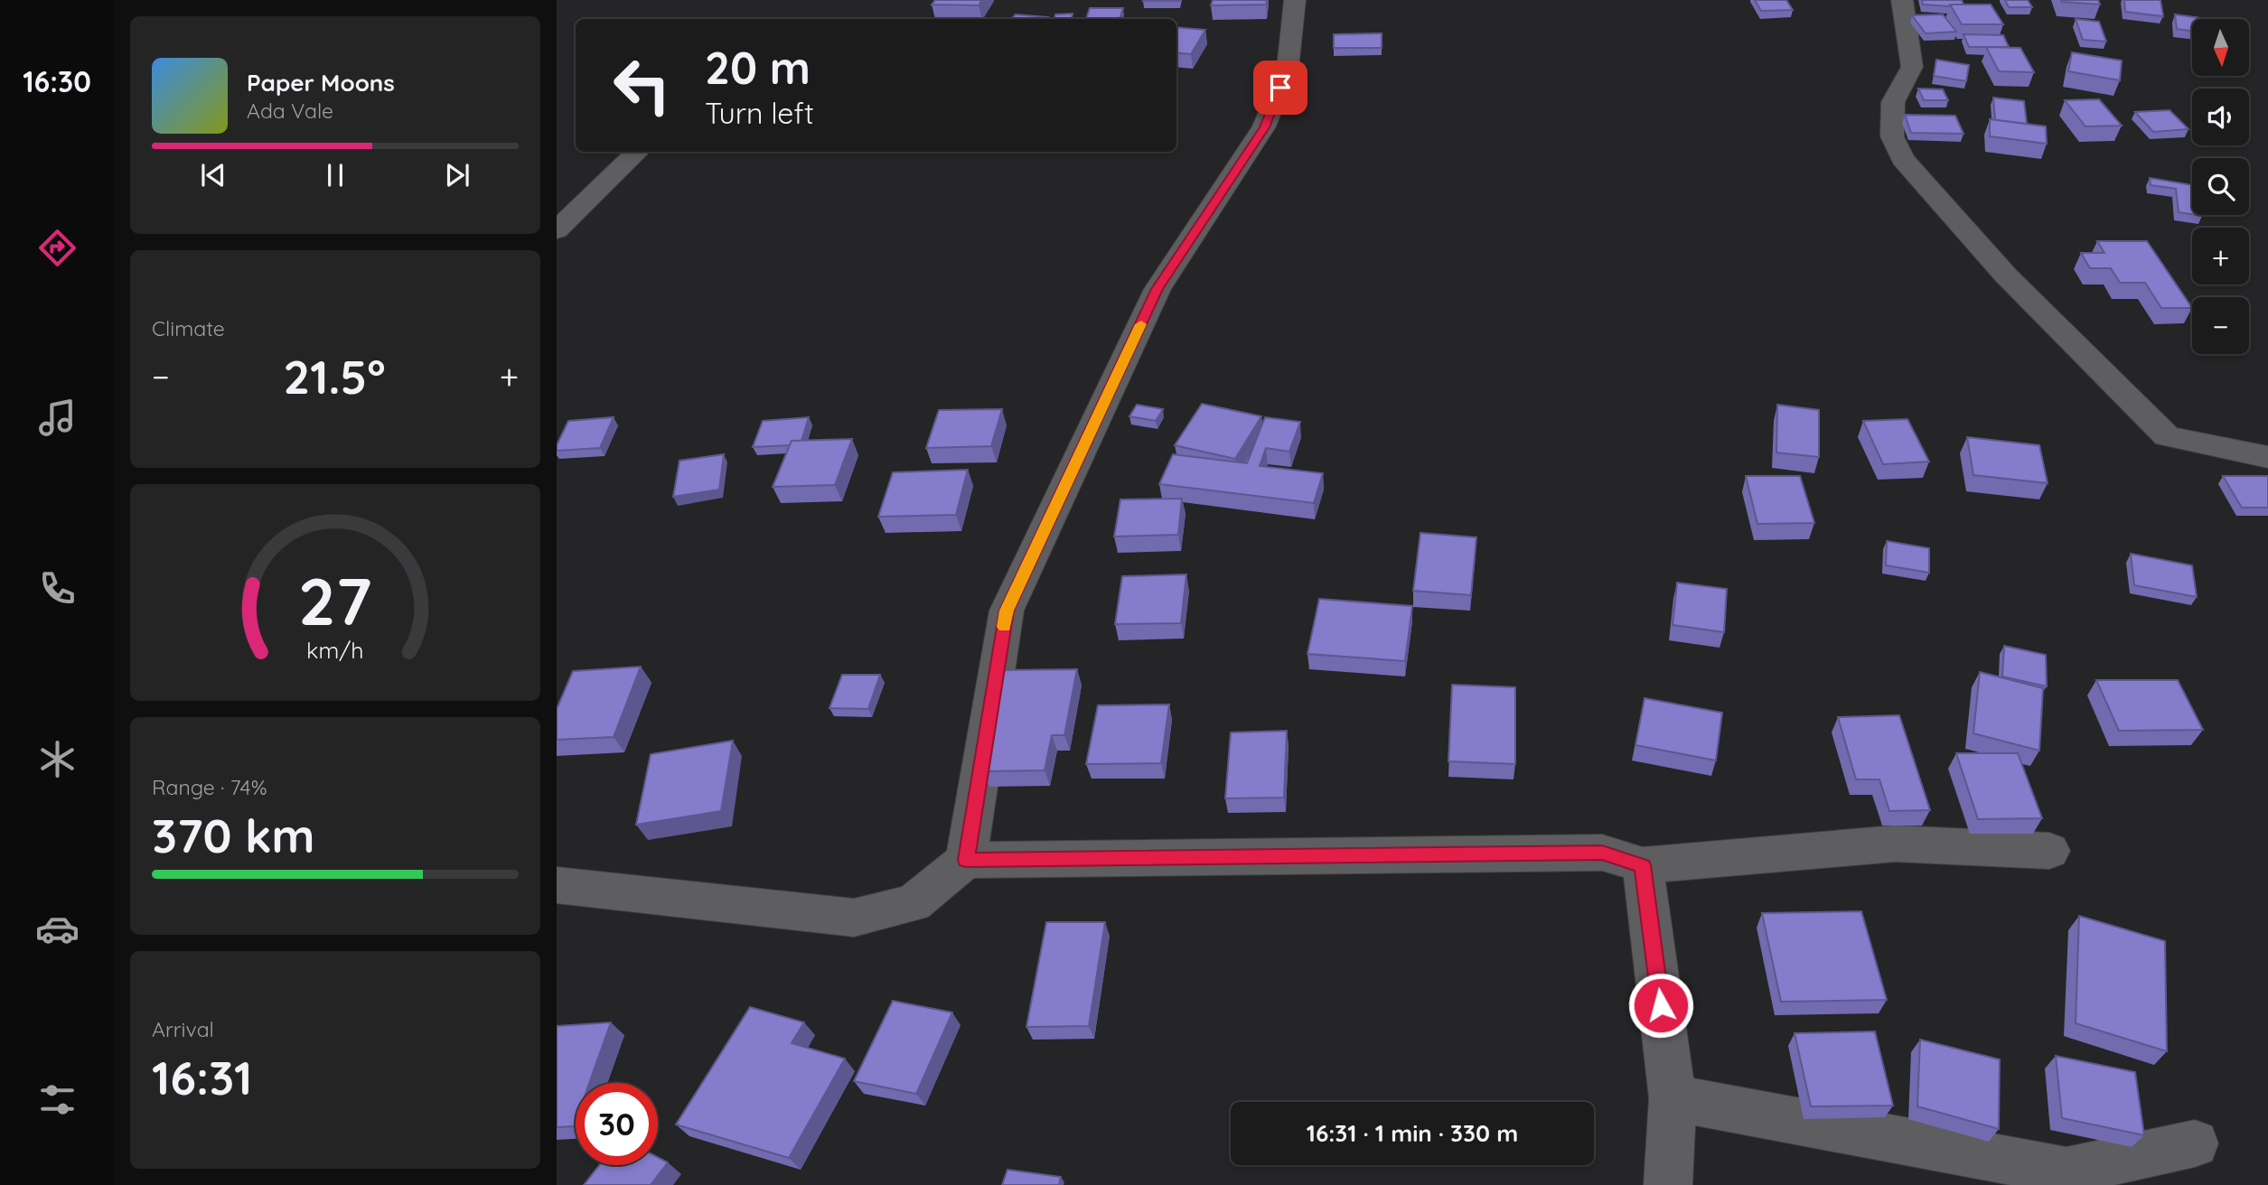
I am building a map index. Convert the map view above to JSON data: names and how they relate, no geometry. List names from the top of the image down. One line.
{"north":"bottom","page":{"tabs":"16:30","map_buttons":["+","−"],"turn":["20 m","Turn left"],"song":["Paper Moons","Ada Vale"],"tile":["Climate",["Range · 74%","370 km"],["Arrival","16:31"]],"heat":["−","21.5°","+"],"limit":"30","trip":"16:31 · 1 min · 330 m","gauge":["27","km/h"]}}
